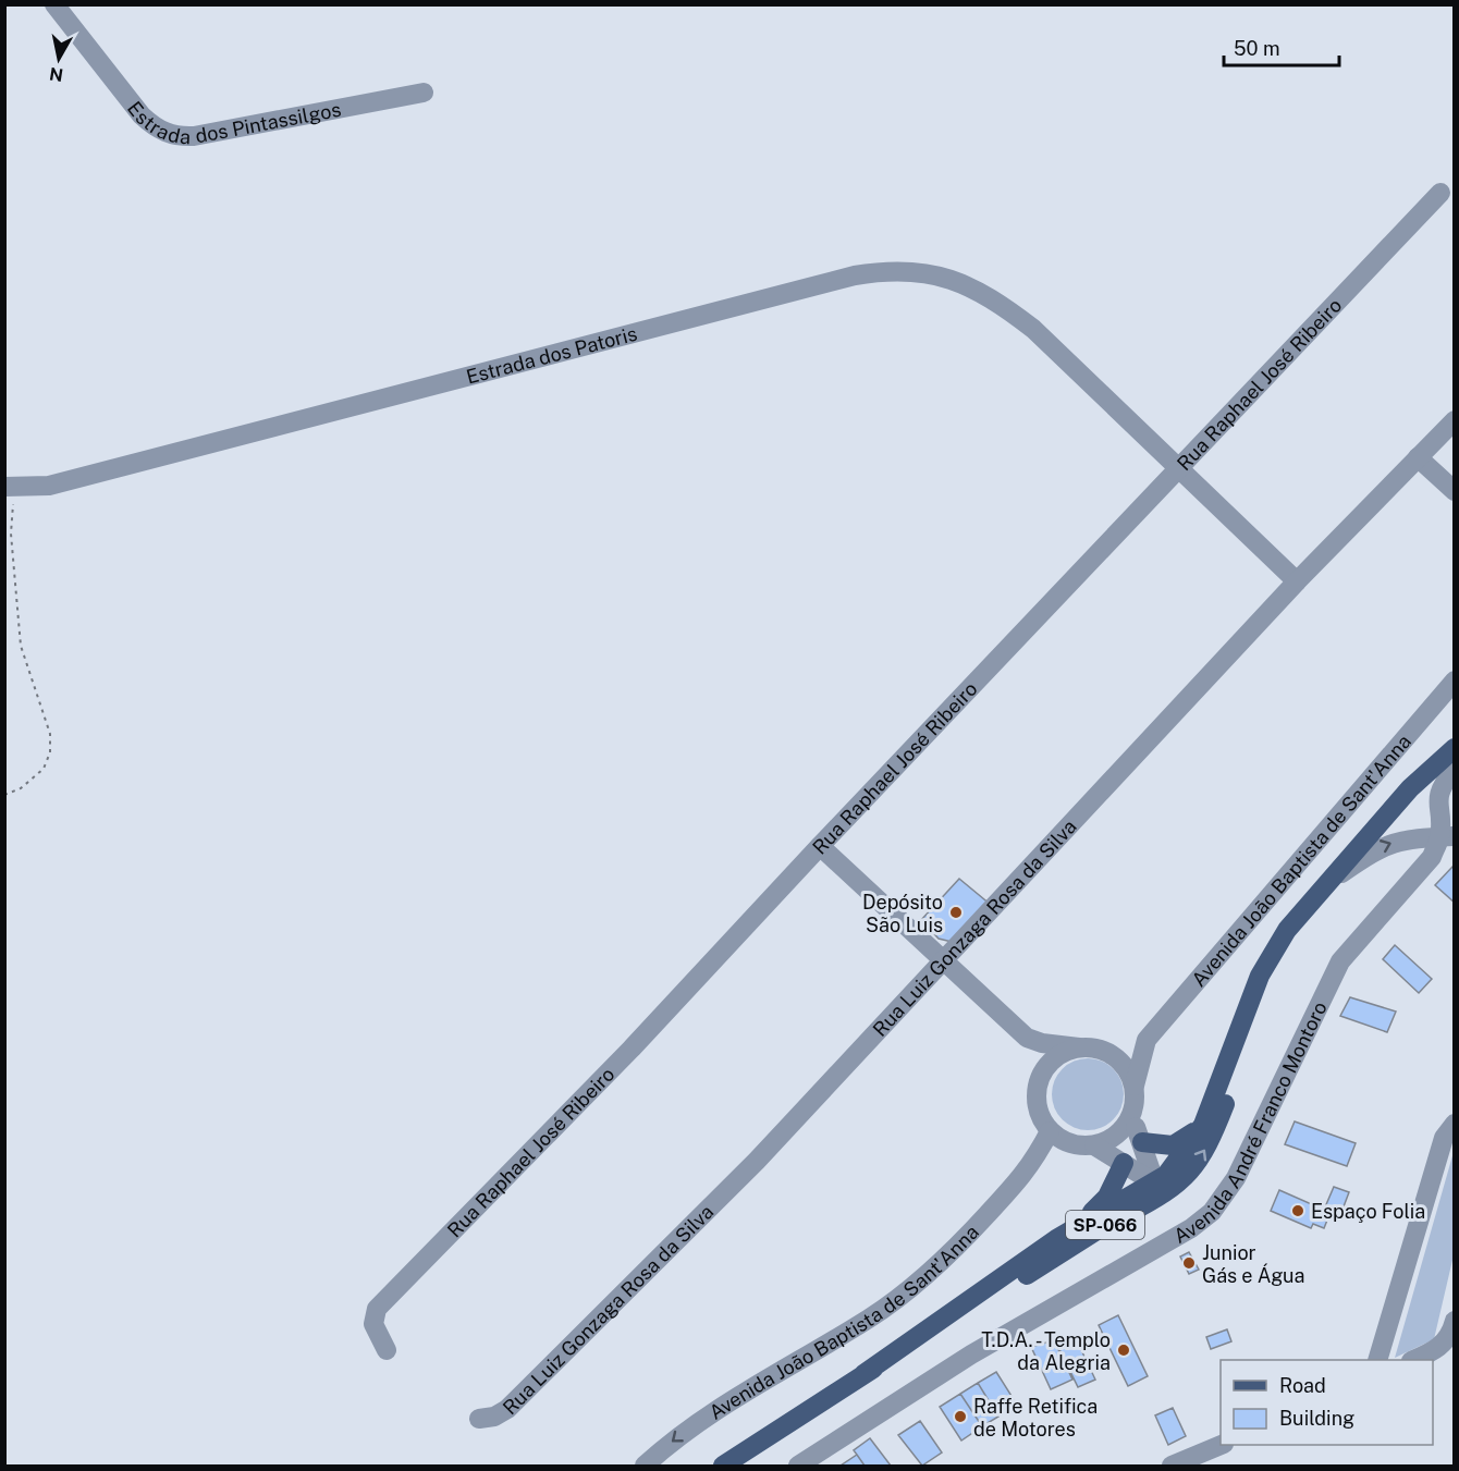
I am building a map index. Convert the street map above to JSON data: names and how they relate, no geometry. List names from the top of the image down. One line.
{"streets":{"main road":["SP-066"],"street":["Estrada dos Pintassilgos","Estrada dos Patoris","Rua Raphael José Ribeiro","Avenida João Baptista de Sant'Anna","Rua Luiz Gonzaga Rosa da Silva","Avenida André Franco Montoro"]},"crossings":[["Estrada dos Patoris","Rua Raphael José Ribeiro"],["Estrada dos Patoris","Rua Luiz Gonzaga Rosa da Silva"]],"one_way":["Avenida João Baptista de Sant'Anna"],"places":["Depósito São Luis","Espaço Folia","Junior Gás e Água","T.D.A. - Templo da Alegria","Raffe Retifica de Motores"],"legend":["Road","Building"],"scale_bar":"50 m","north":"bottom"}
